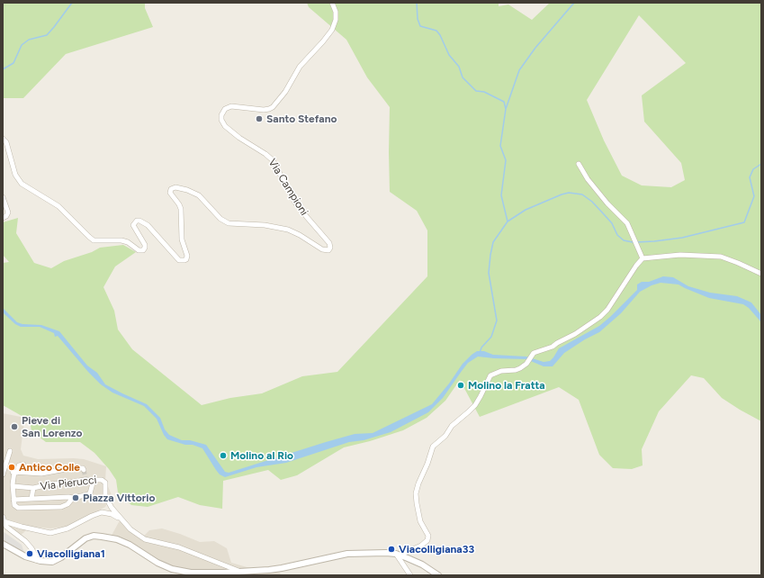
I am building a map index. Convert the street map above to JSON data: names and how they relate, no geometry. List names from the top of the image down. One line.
{"streets":{"street":["Via Campioni","Via Pierucci"]},"places":["Santo Stefano","Molino la Fratta","Pieve di San Lorenzo","Molino al Rio","Antico Colle","Piazza Vittorio","Viacolligiana33","Viacolligiana1"]}
